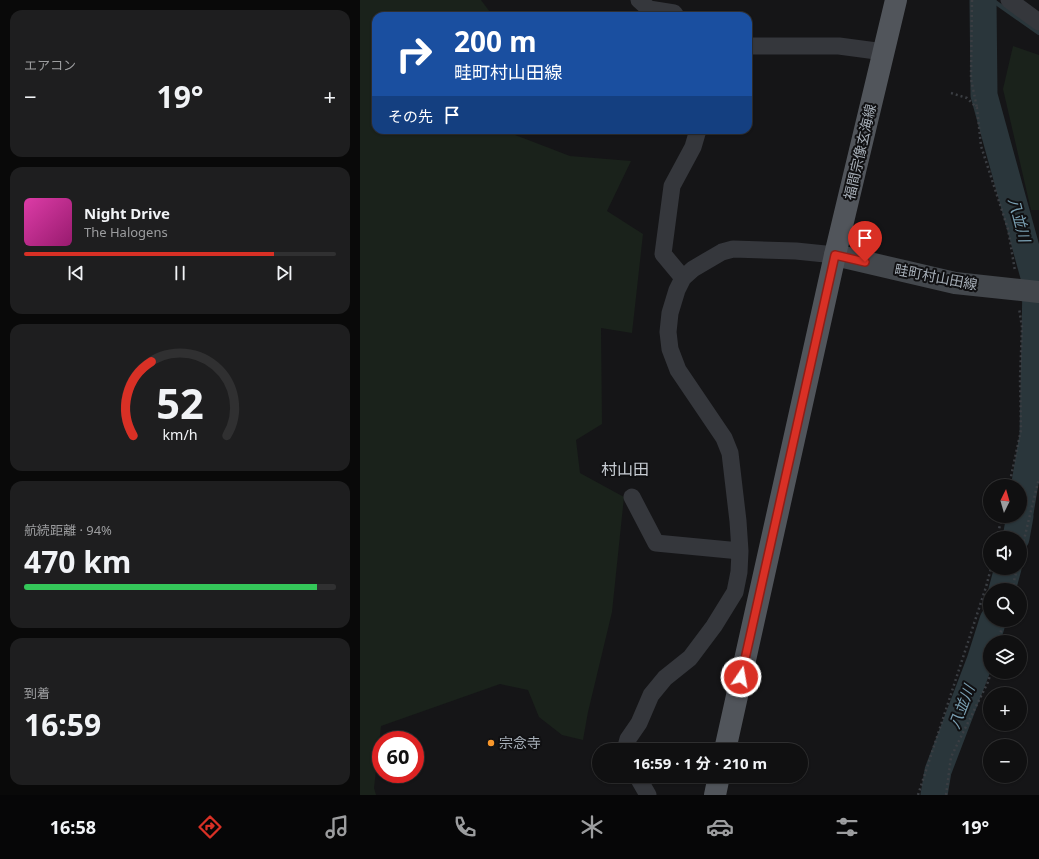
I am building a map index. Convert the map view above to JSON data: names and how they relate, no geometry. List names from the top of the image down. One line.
{"streets":{"main road":["福間宗像玄海線","畦町村山田線"]},"crossings":[["福間宗像玄海線","畦町村山田線"]],"districts":["村山田"],"water":["八並川"],"places":["宗念寺"],"north":"top","page":{"tile":["エアコン",["航続距離 · 94%","470 km"],["到着","16:59"]],"turn":["200 m","畦町村山田線"],"heat":["−","19°","+"],"then":"その先","song":["Night Drive","The Halogens"],"map_buttons":["+","−"],"limit":"60","trip":"16:59 · 1 分 · 210 m","tabs":["16:58","19°"],"gauge":["52","km/h"]}}
